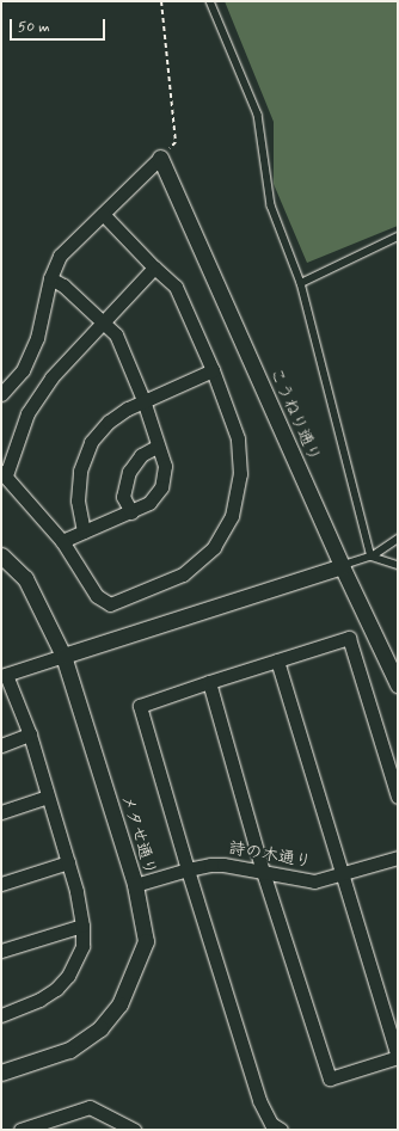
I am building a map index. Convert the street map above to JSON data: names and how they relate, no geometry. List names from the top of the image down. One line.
{"streets":{"street":["こうねり通り","メタせ通り","詩の木通り"]},"crossings":[["メタせ通り","詩の木通り"]],"scale_bar":"50 m"}
